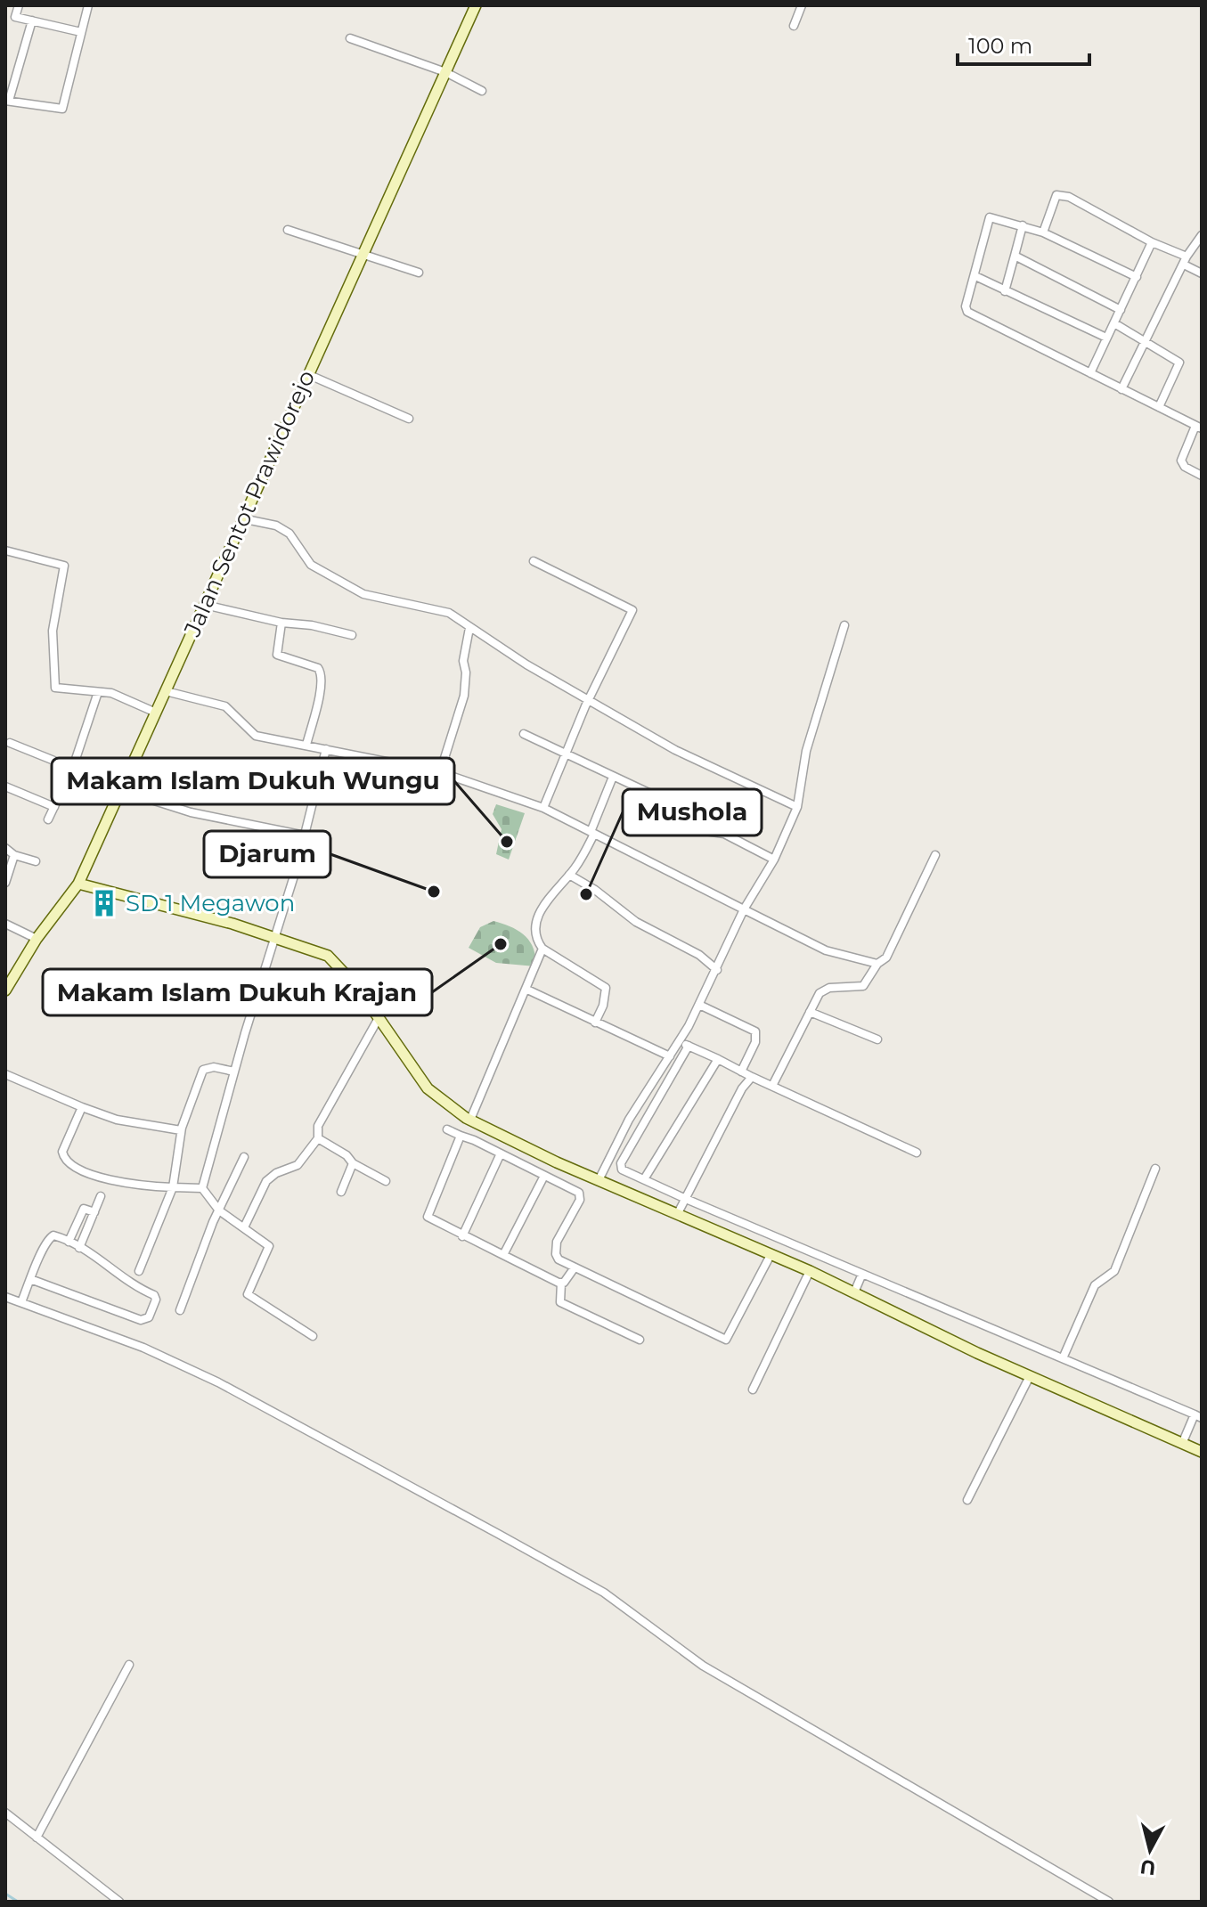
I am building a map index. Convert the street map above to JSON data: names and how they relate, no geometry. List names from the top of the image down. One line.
{"streets":{"street":["Jalan Sentot Prawidorejo"]},"places":{"other":["Makam Islam Dukuh Wungu","Djarum","Mushola","Makam Islam Dukuh Krajan"],"building":["SD 1 Megawon"]},"scale_bar":"100 m","north":"bottom"}
